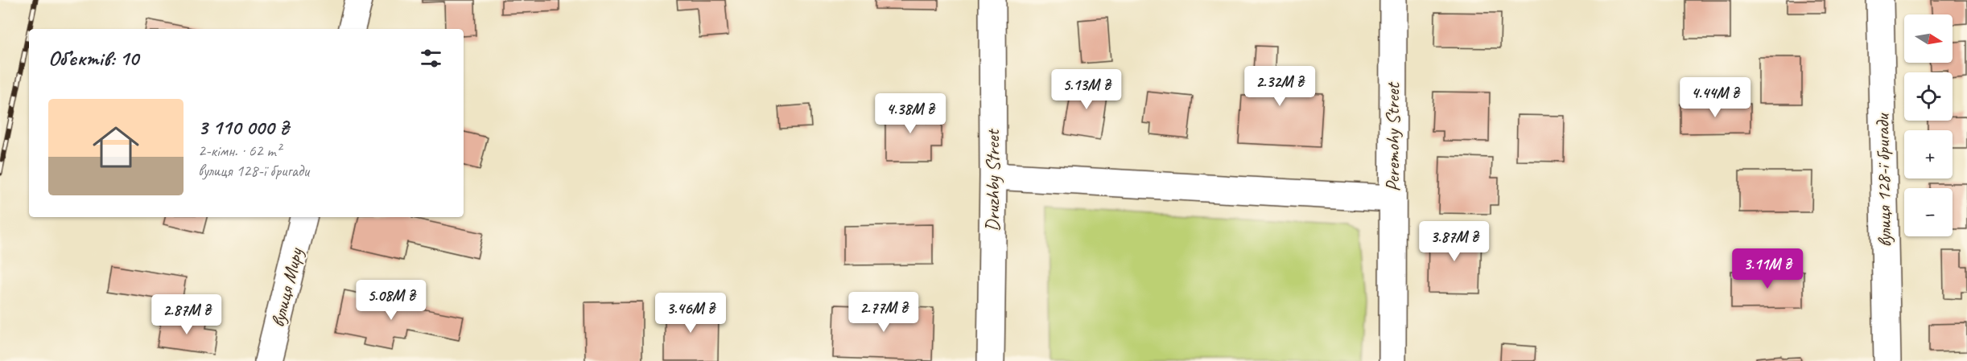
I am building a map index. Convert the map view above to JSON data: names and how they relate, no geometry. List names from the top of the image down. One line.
{"streets":{"street":["Peremohy Street","Druzhby Street","вулиця 128-ї бригади","вулиця Миру"]},"north":"right","page":{"map_buttons":["+","−"],"heading":"Об’єктів: 10","price":["2.32M ₴","5.13M ₴","4.44M ₴","4.38M ₴","3.87M ₴","3.11M ₴","5.08M ₴","2.77M ₴","3.46M ₴","2.87M ₴"],"list":[{"name":"3 110 000 ₴","note":"2-кімн. · 62 m² · вулиця 128-ї бригади"}]}}
